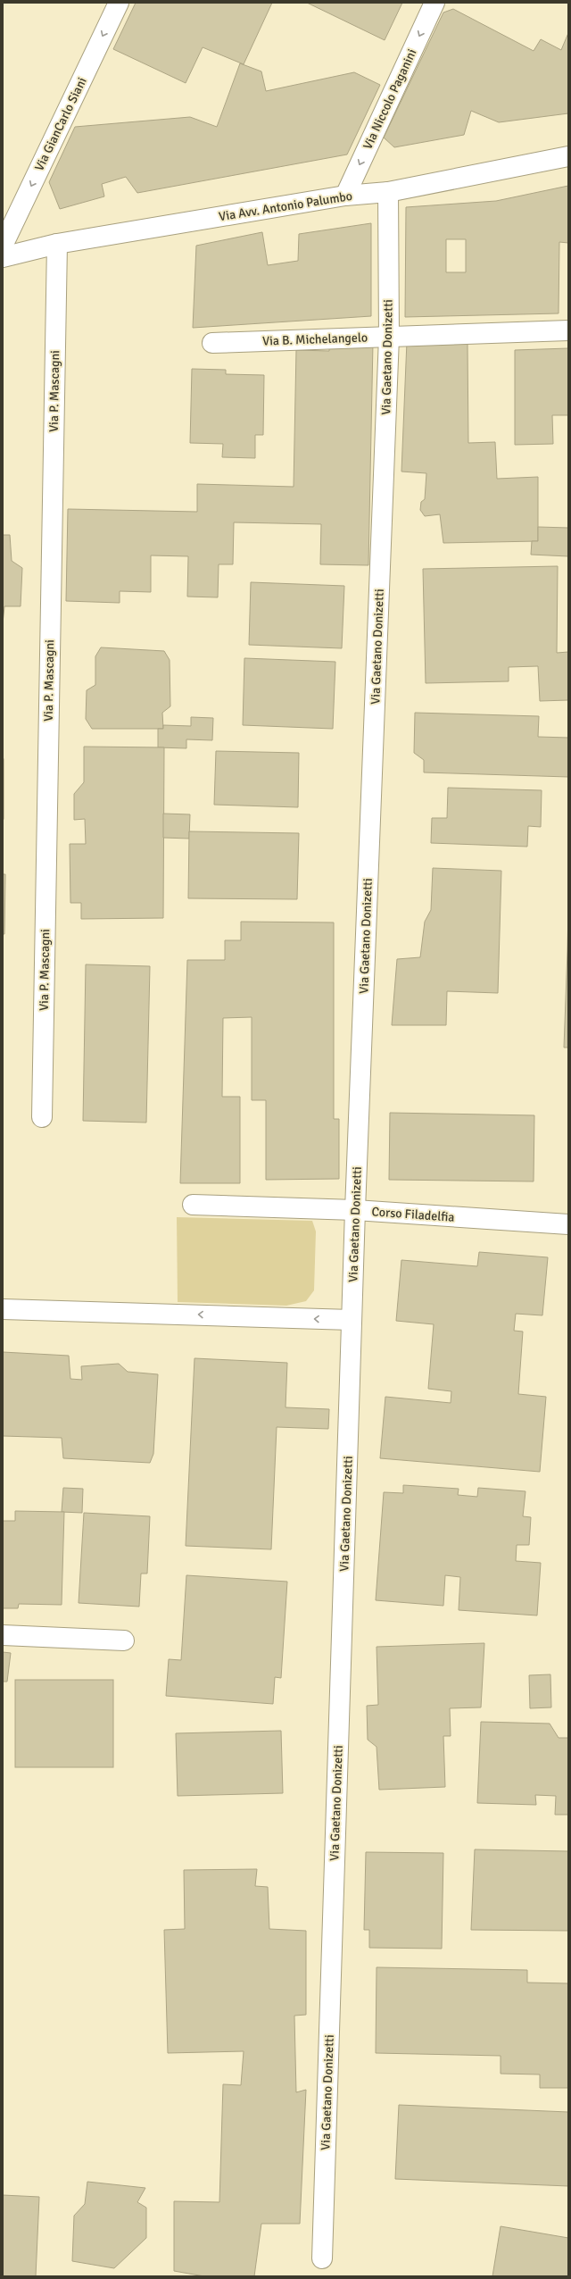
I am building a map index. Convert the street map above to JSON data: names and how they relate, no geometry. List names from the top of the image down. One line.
{"streets":{"street":["Via Niccolo Paganini","Via GianCarlo Siani","Via Avv. Antonio Palumbo","Via B. Michelangelo","Via Gaetano Donizetti","Via P. Mascagni","Corso Filadelfia"]},"crossings":[["Via Niccolo Paganini","Via Avv. Antonio Palumbo"],["Via Avv. Antonio Palumbo","Via Gaetano Donizetti"],["Via Avv. Antonio Palumbo","Via P. Mascagni"],["Via B. Michelangelo","Via Gaetano Donizetti"],["Via Gaetano Donizetti","Corso Filadelfia"]],"one_way":["Via Niccolo Paganini","Via GianCarlo Siani"]}
